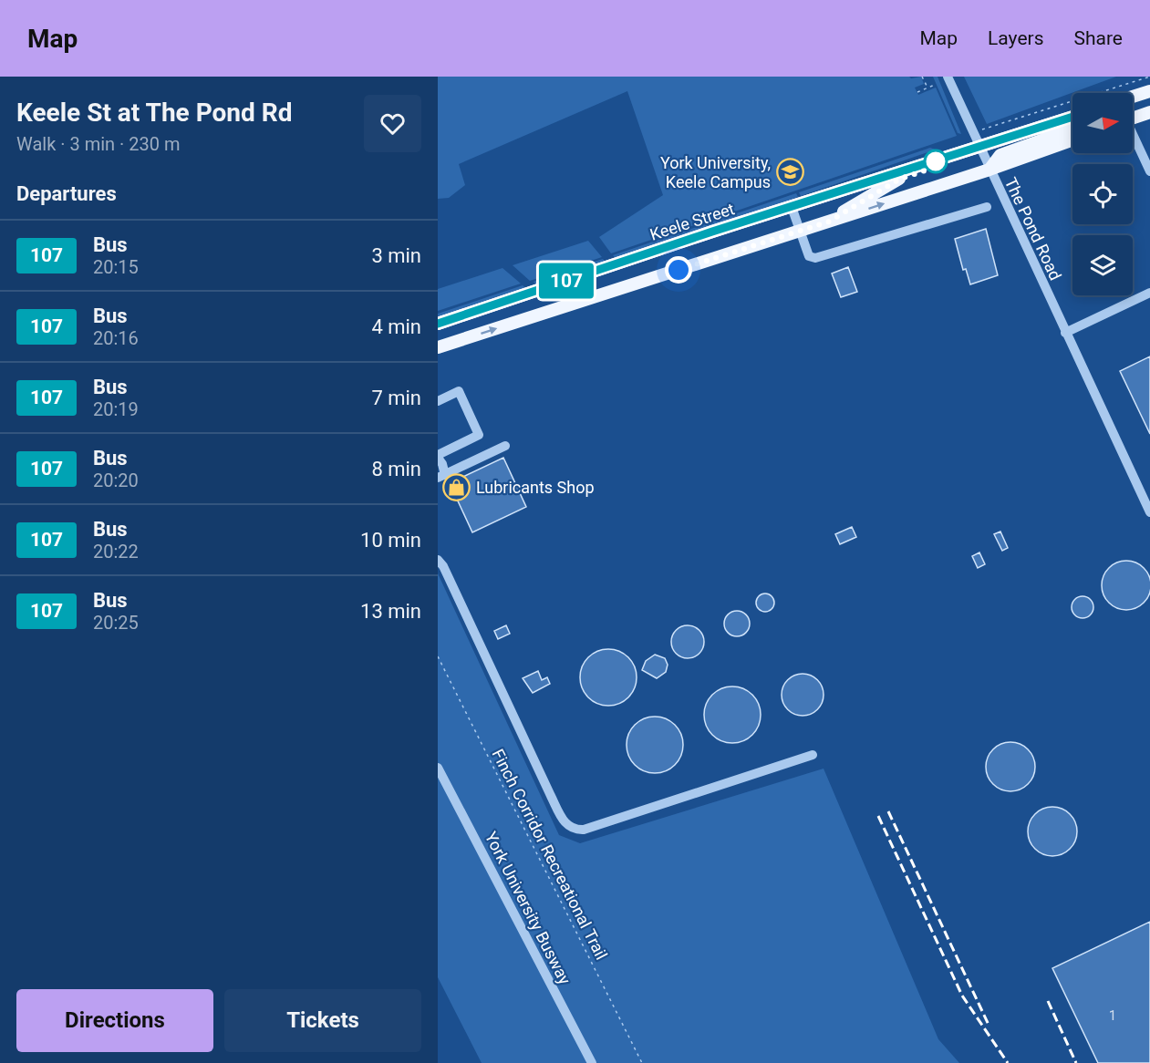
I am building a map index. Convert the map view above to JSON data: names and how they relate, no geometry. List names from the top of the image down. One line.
{"streets":{"main road":["Keele Street"],"street":["The Pond Road","York University Busway"],"path":["Finch Corridor Recreational Trail"]},"crossings":[["Keele Street","The Pond Road"]],"places":{"school or university":["York University, Keele Campus"],"shop":["Lubricants Shop"]},"lines":["bus line 107"],"house_numbers":["1"],"north":"right","page":{"header":"Map","nav":["Map","Layers","Share"],"heading":[["Keele St at The Pond Rd","Walk · 3 min · 230 m"],"Departures"],"on_map":"107","list":[{"mark":"107","name":"Bus","note":"20:15","value":"3 min"},{"mark":"107","name":"Bus","note":"20:16","value":"4 min"},{"mark":"107","name":"Bus","note":"20:19","value":"7 min"},{"mark":"107","name":"Bus","note":"20:20","value":"8 min"},{"mark":"107","name":"Bus","note":"20:22","value":"10 min"},{"mark":"107","name":"Bus","note":"20:25","value":"13 min"}],"buttons":["Directions","Tickets"]}}
